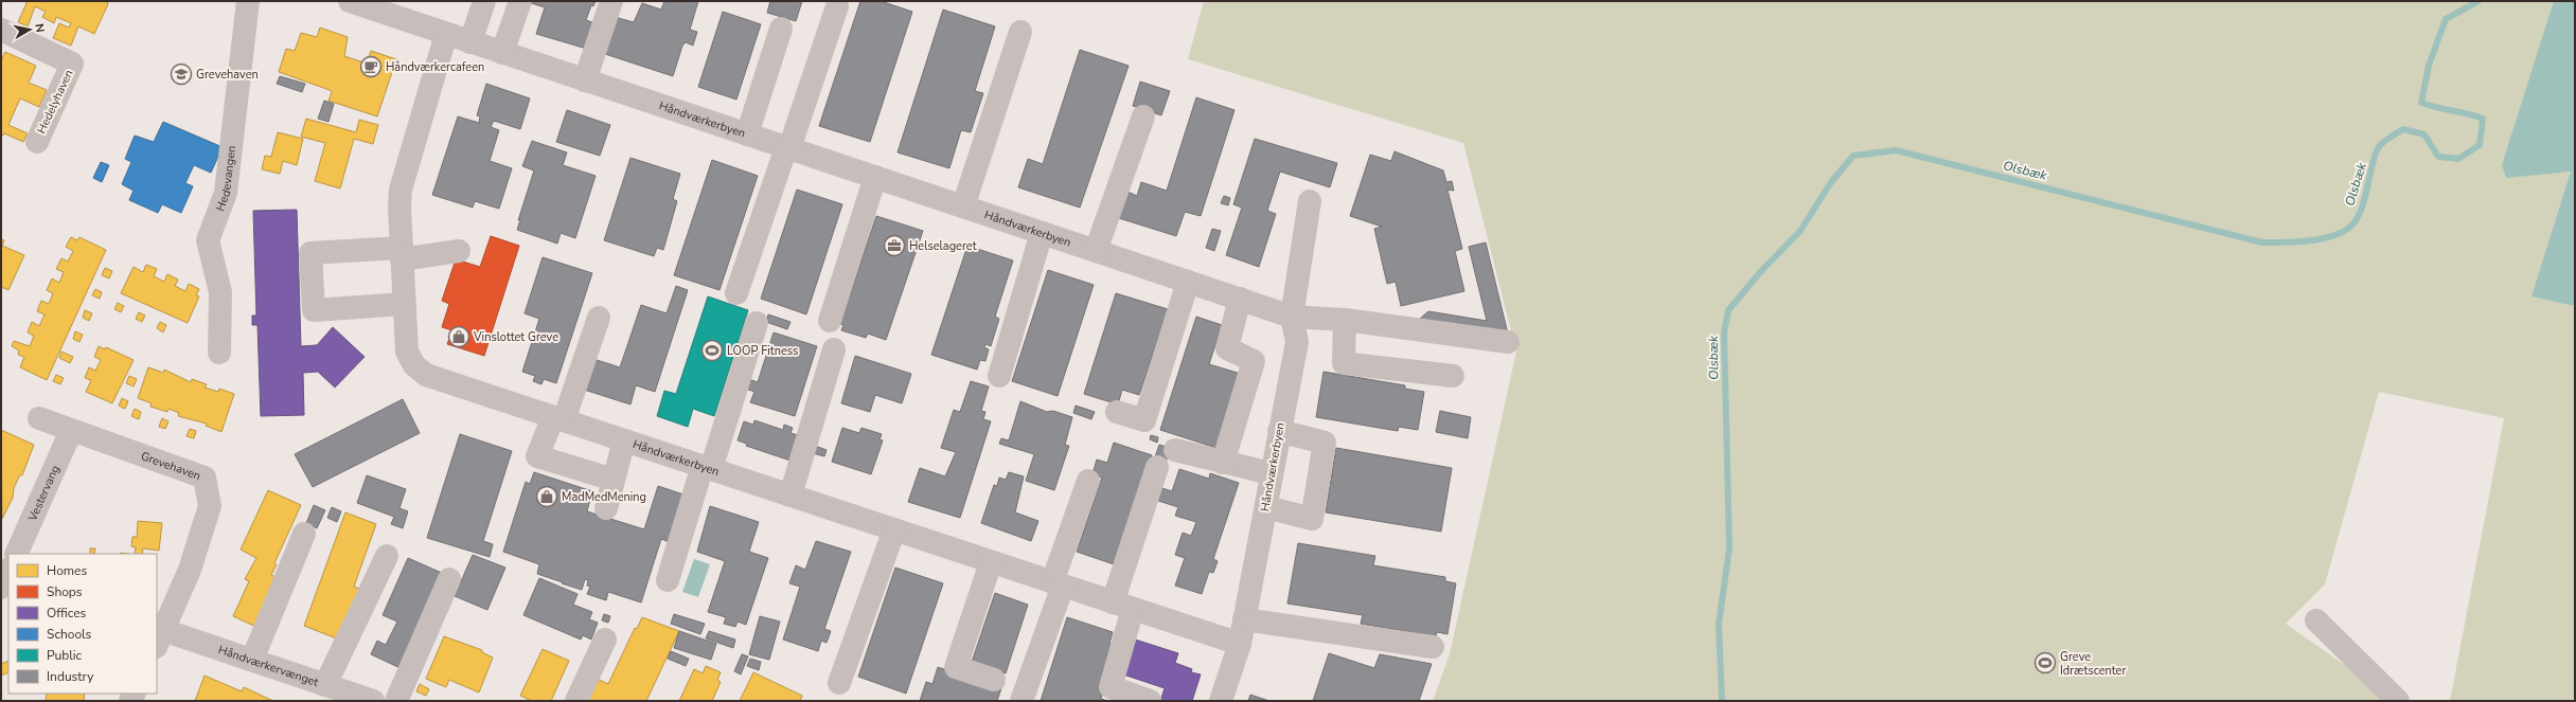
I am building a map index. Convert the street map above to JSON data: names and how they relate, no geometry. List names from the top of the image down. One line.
{"streets":{"street":["Hedelyhaven","Håndværkerbyen","Hedevangen","Grevehaven","Vestervang","Håndværkervænget"]},"crossings":[["Grevehaven","Vestervang"],["Grevehaven","Håndværkervænget"]],"water":["Olsbæk"],"places":{"cafe":["Håndværkercafeen"],"school or university":["Grevehaven"],"office":["Helselageret"],"shop":["Vinslottet Greve","MadMedMening"],"sports":["LOOP Fitness","Greve Idrætscenter"]},"legend":["Homes","Shops","Offices","Schools","Public","Industry"],"north":"right"}
